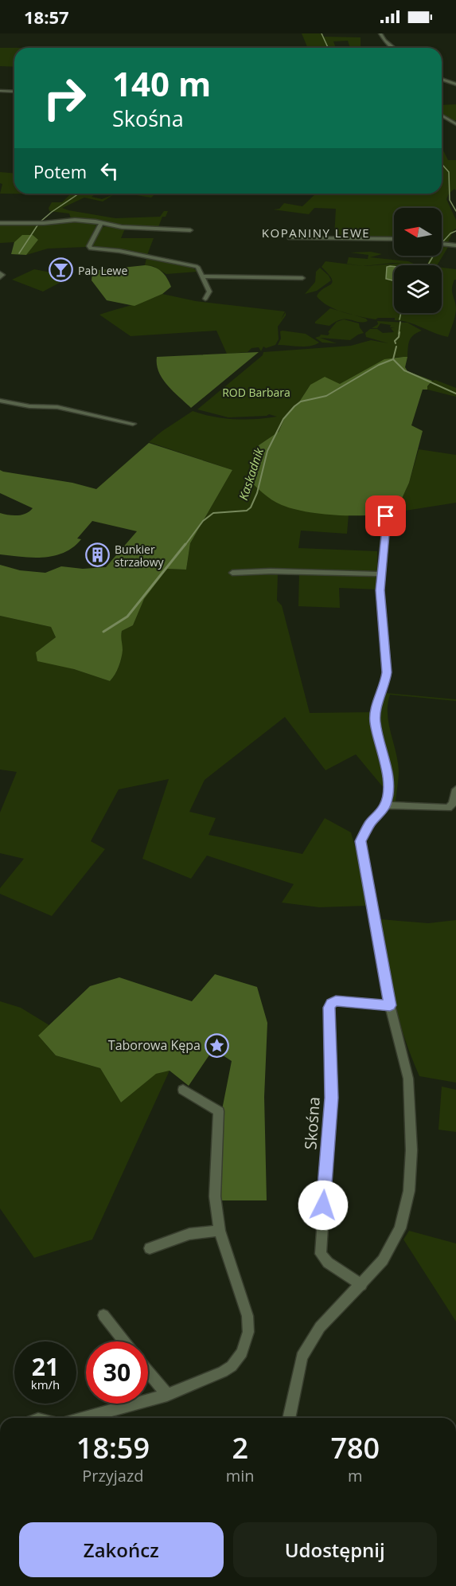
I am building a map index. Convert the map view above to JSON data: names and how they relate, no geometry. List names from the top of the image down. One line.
{"streets":{"street":["Skośna"]},"districts":["KOPANINY LEWE"],"water":["Kaskadnik"],"parks":["ROD Barbara"],"places":{"bar":["Pab Lewe"],"building":["Bunkier strzałowy"],"place":["Taborowa Kępa"]},"north":"left","page":{"status":"18:57","turn":["140 m","Skośna"],"then":"Potem","speed":"21 km/h","limit":"30","eta":["18:59","Przyjazd","2","min","780","m"],"buttons":["Zakończ","Udostępnij"]}}
